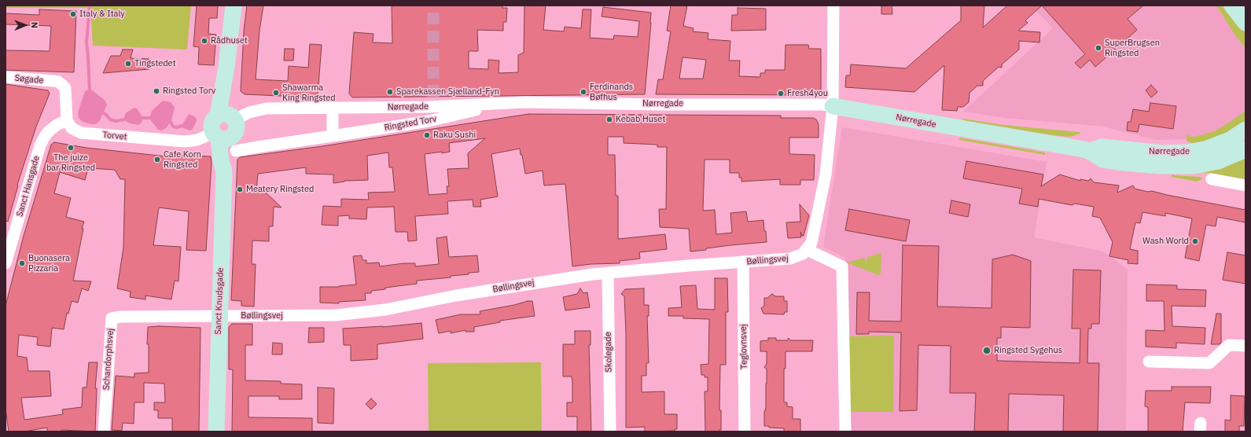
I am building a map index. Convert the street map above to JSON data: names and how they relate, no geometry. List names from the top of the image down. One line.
{"streets":{"street":["Søgade","Nørregade","Ringsted Torv","Torvet","Sanct Hansgade","Bøllingsvej","Sanct Knudsgade","Teglovnsvej","Skolegade","Schandorphsvej"]},"crossings":[["Søgade","Torvet"],["Søgade","Sanct Hansgade"],["Nørregade","Ringsted Torv"],["Nørregade","Torvet"],["Nørregade","Sanct Knudsgade"],["Ringsted Torv","Torvet"],["Ringsted Torv","Sanct Knudsgade"],["Torvet","Sanct Hansgade"],["Torvet","Sanct Knudsgade"],["Bøllingsvej","Sanct Knudsgade"],["Bøllingsvej","Teglovnsvej"],["Bøllingsvej","Skolegade"],["Bøllingsvej","Schandorphsvej"],["Sanct Knudsgade","Schandorphsvej"]],"places":["Italy & Italy","Rådhuset","SuperBrugsen Ringsted","Tingstedet","Ringsted Torv","Sparekassen Sjælland-Fyn","Ferdinands Bøfhus","Shawarma King Ringsted","Fresh4you","Kebab Huset","Raku Sushi","The juize bar Ringsted","Cafe Korn Ringsted","Meatery Ringsted","Wash World","Buonasera Pizzaria","Ringsted Sygehus"],"north":"right"}
